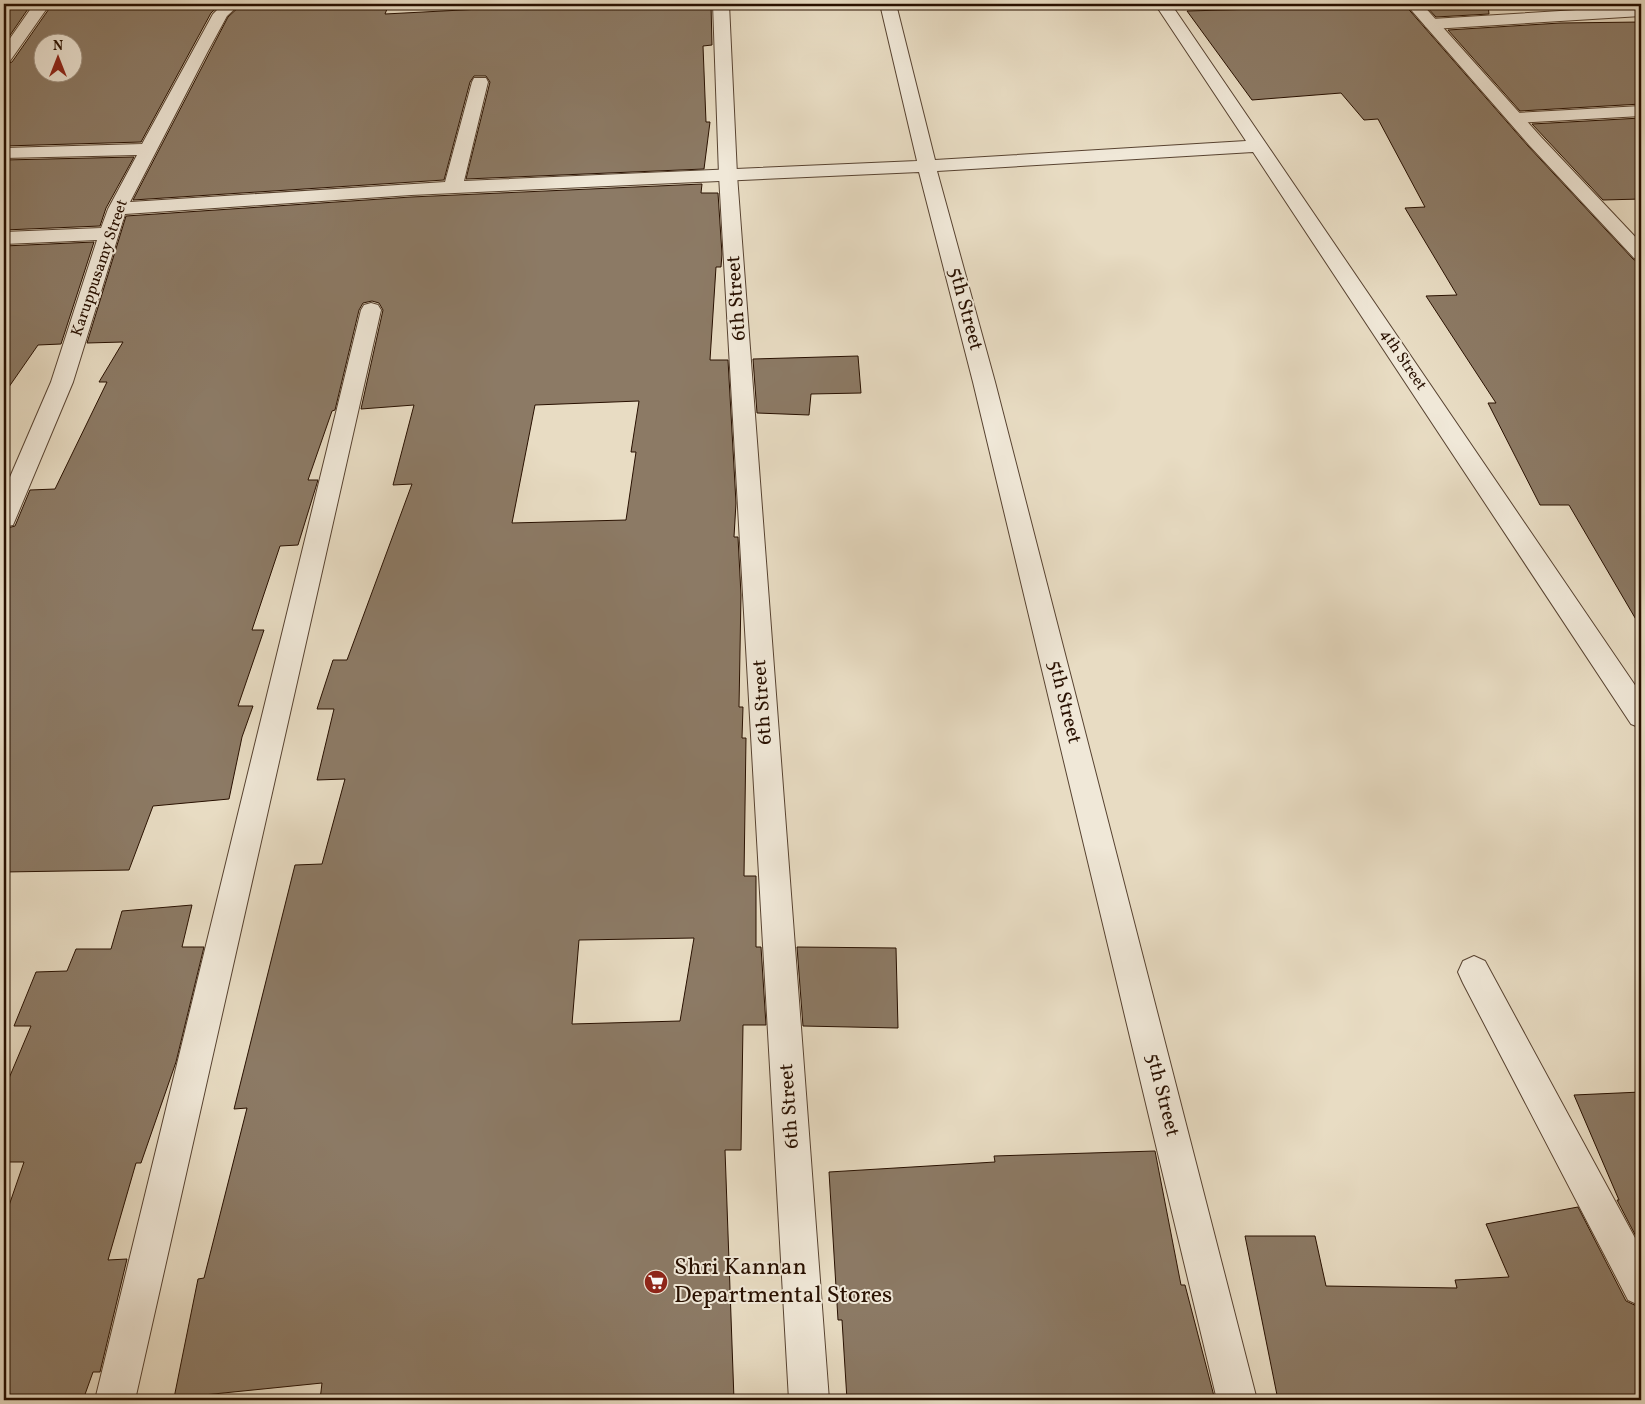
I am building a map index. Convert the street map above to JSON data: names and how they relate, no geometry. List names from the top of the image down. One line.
{"streets":{"street":["Karuppusamy Street","6th Street","5th Street","4th Street"]},"places":{"supermarket":["Shri Kannan Departmental Stores"]},"north":"top"}
